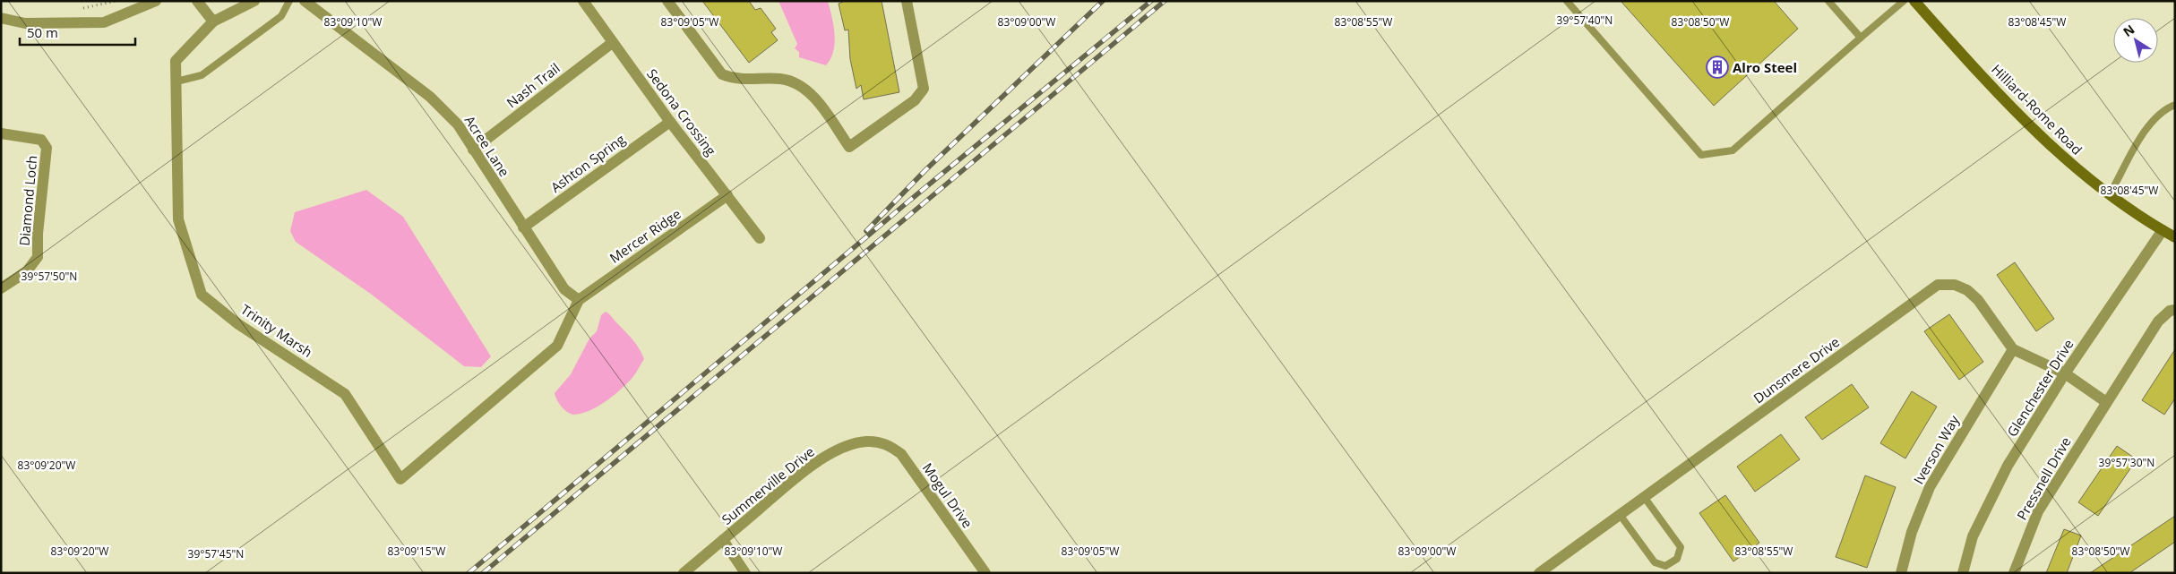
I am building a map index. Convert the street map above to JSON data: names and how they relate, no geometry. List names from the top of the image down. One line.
{"streets":{"main road":["Hilliard-Rome Road"],"street":["Nash Trail","Sedona Crossing","Acree Lane","Ashton Spring","Diamond Loch","Mercer Ridge","Trinity Marsh","Dunsmere Drive","Glenchester Drive","Iverson Way","Pressnell Drive","Summerville Drive","Mogul Drive"]},"crossings":[["Nash Trail","Sedona Crossing"],["Nash Trail","Acree Lane"],["Hilliard-Rome Road","Glenchester Drive"],["Sedona Crossing","Ashton Spring"],["Sedona Crossing","Mercer Ridge"],["Acree Lane","Ashton Spring"],["Acree Lane","Mercer Ridge"],["Acree Lane","Trinity Marsh"],["Mercer Ridge","Trinity Marsh"],["Dunsmere Drive","Glenchester Drive"],["Dunsmere Drive","Iverson Way"],["Summerville Drive","Mogul Drive"]],"places":{"building":["Alro Steel"]},"scale_bar":"50 m","north":"top left","coordinates":["39°57'40\"N","83°09'10\"W","83°09'05\"W","83°09'00\"W","83°08'55\"W","83°08'50\"W","83°08'45\"W","39°57'50\"N","39°57'30\"N","83°09'20\"W","83°09'15\"W","39°57'45\"N"]}
